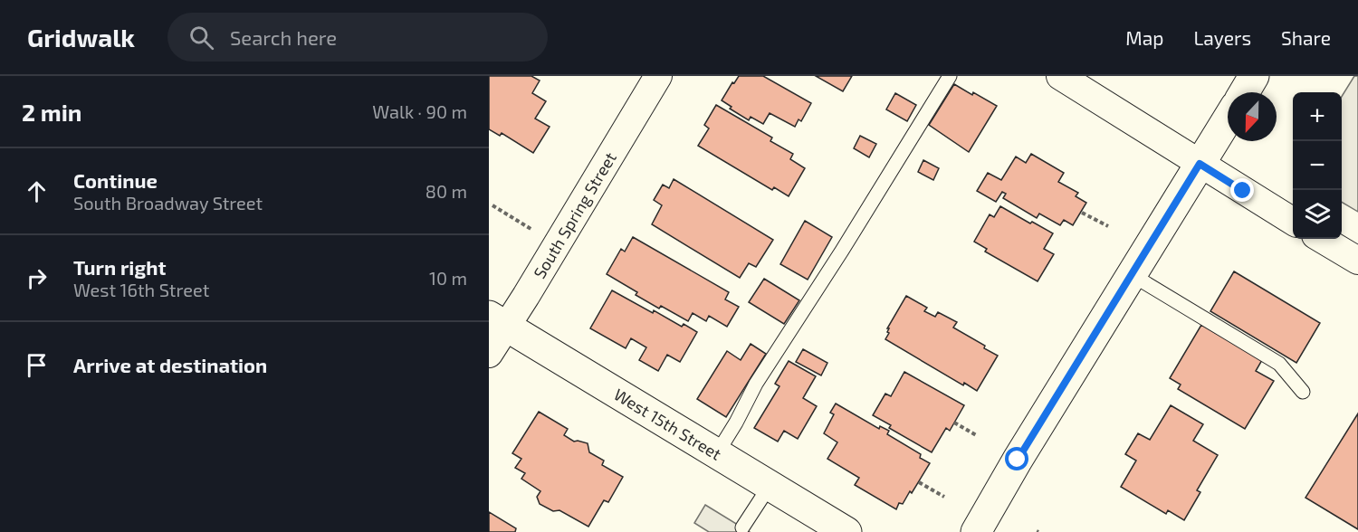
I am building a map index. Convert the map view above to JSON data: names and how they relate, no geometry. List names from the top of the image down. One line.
{"streets":{"main road":["West 15th Street"],"street":["South Spring Street"]},"crossings":[["South Spring Street","West 15th Street"]],"north":"bottom","page":{"header":"Gridwalk","search":"Search here","nav":["Map","Layers","Share"],"heading":["2 min","Walk · 90 m"],"map_buttons":["+","−"],"list":[["Continue","South Broadway Street","80 m"],["Turn right","West 16th Street","10 m"],"Arrive at destination"]}}
